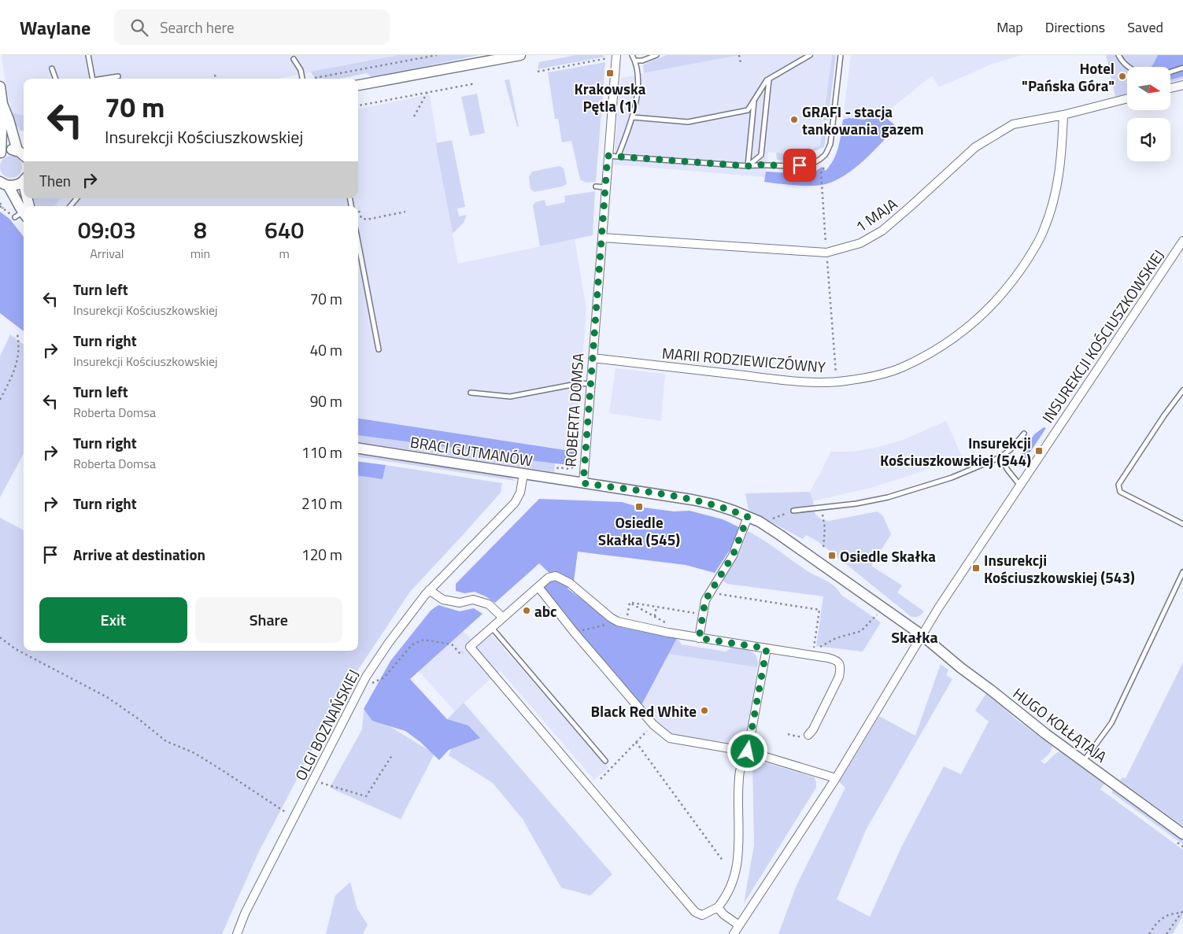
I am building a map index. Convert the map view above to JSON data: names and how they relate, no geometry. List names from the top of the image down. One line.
{"streets":{"street":["1 MAJA","INSUREKCJI KOŚCIUSZKOWSKIEJ","MARII RODZIEWICZÓWNY","ROBERTA DOMSA","BRACI GUTMANÓW","OLGI BOZNAŃSKIEJ","HUGO KOŁŁĄTAJA"]},"crossings":[["1 MAJA","MARII RODZIEWICZÓWNY"],["1 MAJA","ROBERTA DOMSA"],["INSUREKCJI KOŚCIUSZKOWSKIEJ","ROBERTA DOMSA"],["INSUREKCJI KOŚCIUSZKOWSKIEJ","HUGO KOŁŁĄTAJA"],["MARII RODZIEWICZÓWNY","ROBERTA DOMSA"],["ROBERTA DOMSA","BRACI GUTMANÓW"],["ROBERTA DOMSA","HUGO KOŁŁĄTAJA"],["BRACI GUTMANÓW","OLGI BOZNAŃSKIEJ"]],"districts":["Skałka"],"places":{"transit":["Krakowska Pętla (1)","Insurekcji Kościuszkowskiej (544)","Osiedle Skałka (545)","Osiedle Skałka","Insurekcji Kościuszkowskiej (543)"],"other":["Hotel \"Pańska Góra\"","GRAFI - stacja tankowania gazem","abc","Black Red White"]},"north":"right","page":{"header":"Waylane","search":"Search here","nav":["Map","Directions","Saved"],"turn":["70 m","Insurekcji Kościuszkowskiej"],"then":"Then","eta":["09:03","Arrival","8","min","640","m"],"list":[{"name":"Turn left","note":"Insurekcji Kościuszkowskiej","value":"70 m"},{"name":"Turn right","note":"Insurekcji Kościuszkowskiej","value":"40 m"},{"name":"Turn left","note":"Roberta Domsa","value":"90 m"},{"name":"Turn right","note":"Roberta Domsa","value":"110 m"},{"name":"Turn right","value":"210 m"},{"name":"Arrive at destination","value":"120 m"}],"buttons":["Exit","Share"]}}
